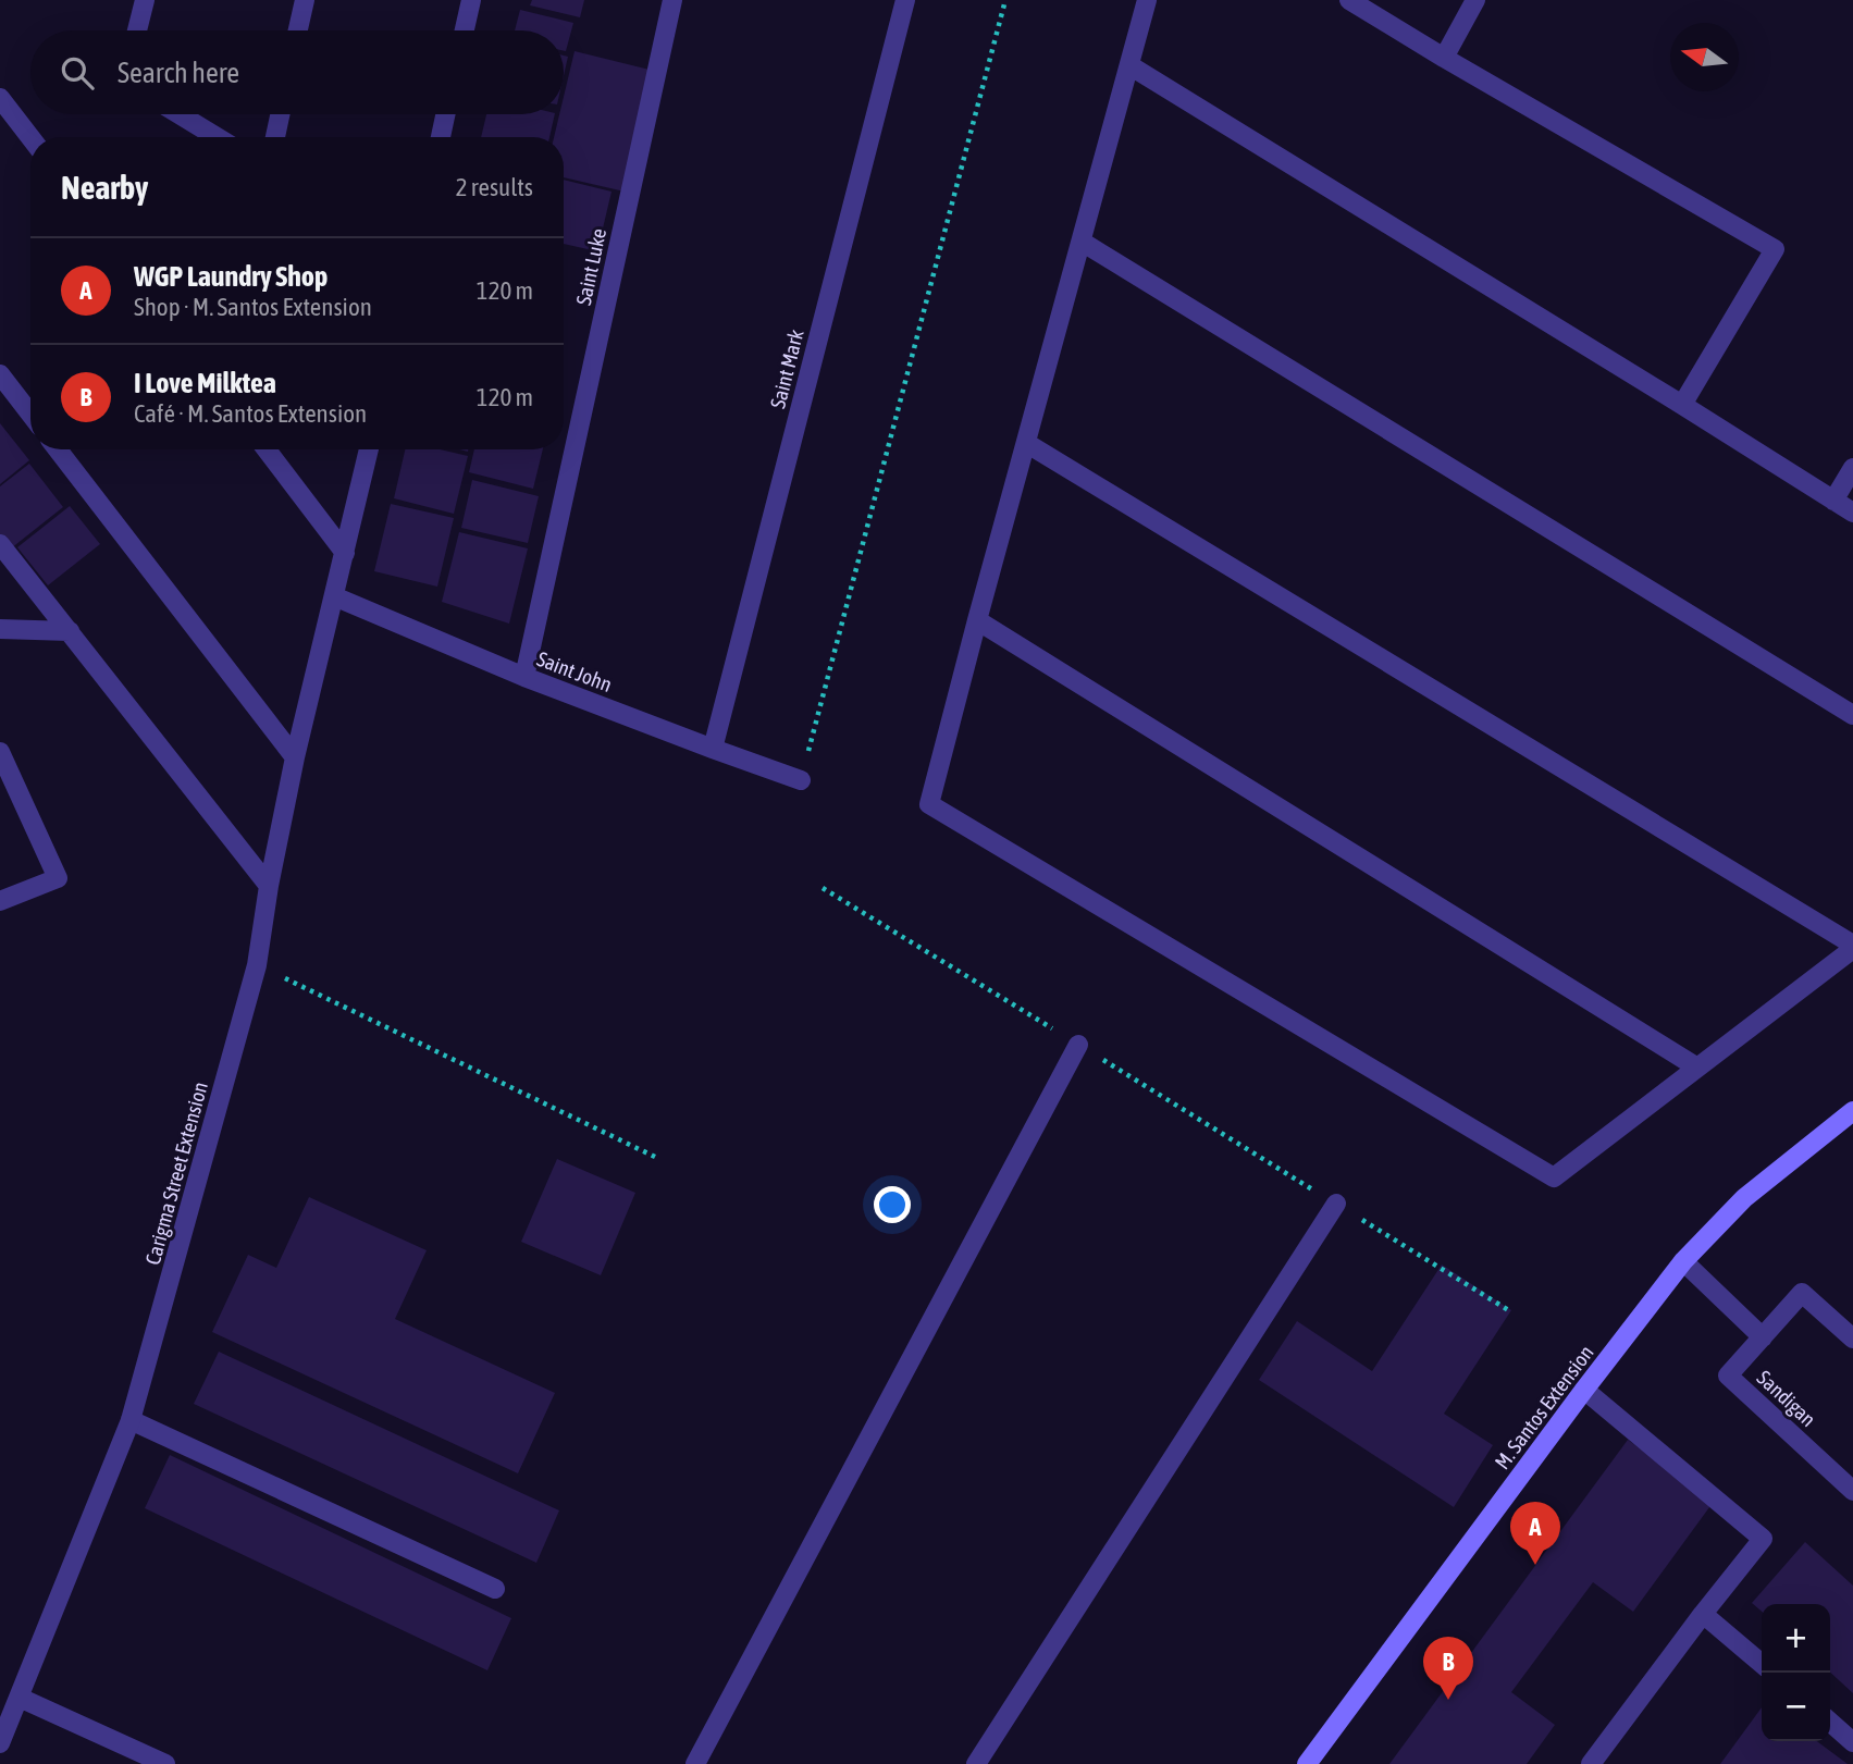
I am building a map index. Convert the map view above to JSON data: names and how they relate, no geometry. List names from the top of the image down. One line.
{"streets":{"street":["Saint Luke","Saint Mark","Saint John","Carigma Street Extension","Sandigan","M. Santos Extension"]},"crossings":[["Saint Luke","Saint John"],["Saint Mark","Saint John"],["Saint John","Carigma Street Extension"],["Sandigan","M. Santos Extension"]],"north":"left","page":{"search":"Search here","heading":["Nearby","2 results"],"list":[{"mark":"A","name":"WGP Laundry Shop","note":"Shop · M. Santos Extension","value":"120 m"},{"mark":"B","name":"I Love Milktea","note":"Café · M. Santos Extension","value":"120 m"}],"pins":["A","B"],"map_buttons":["+","−"]}}
